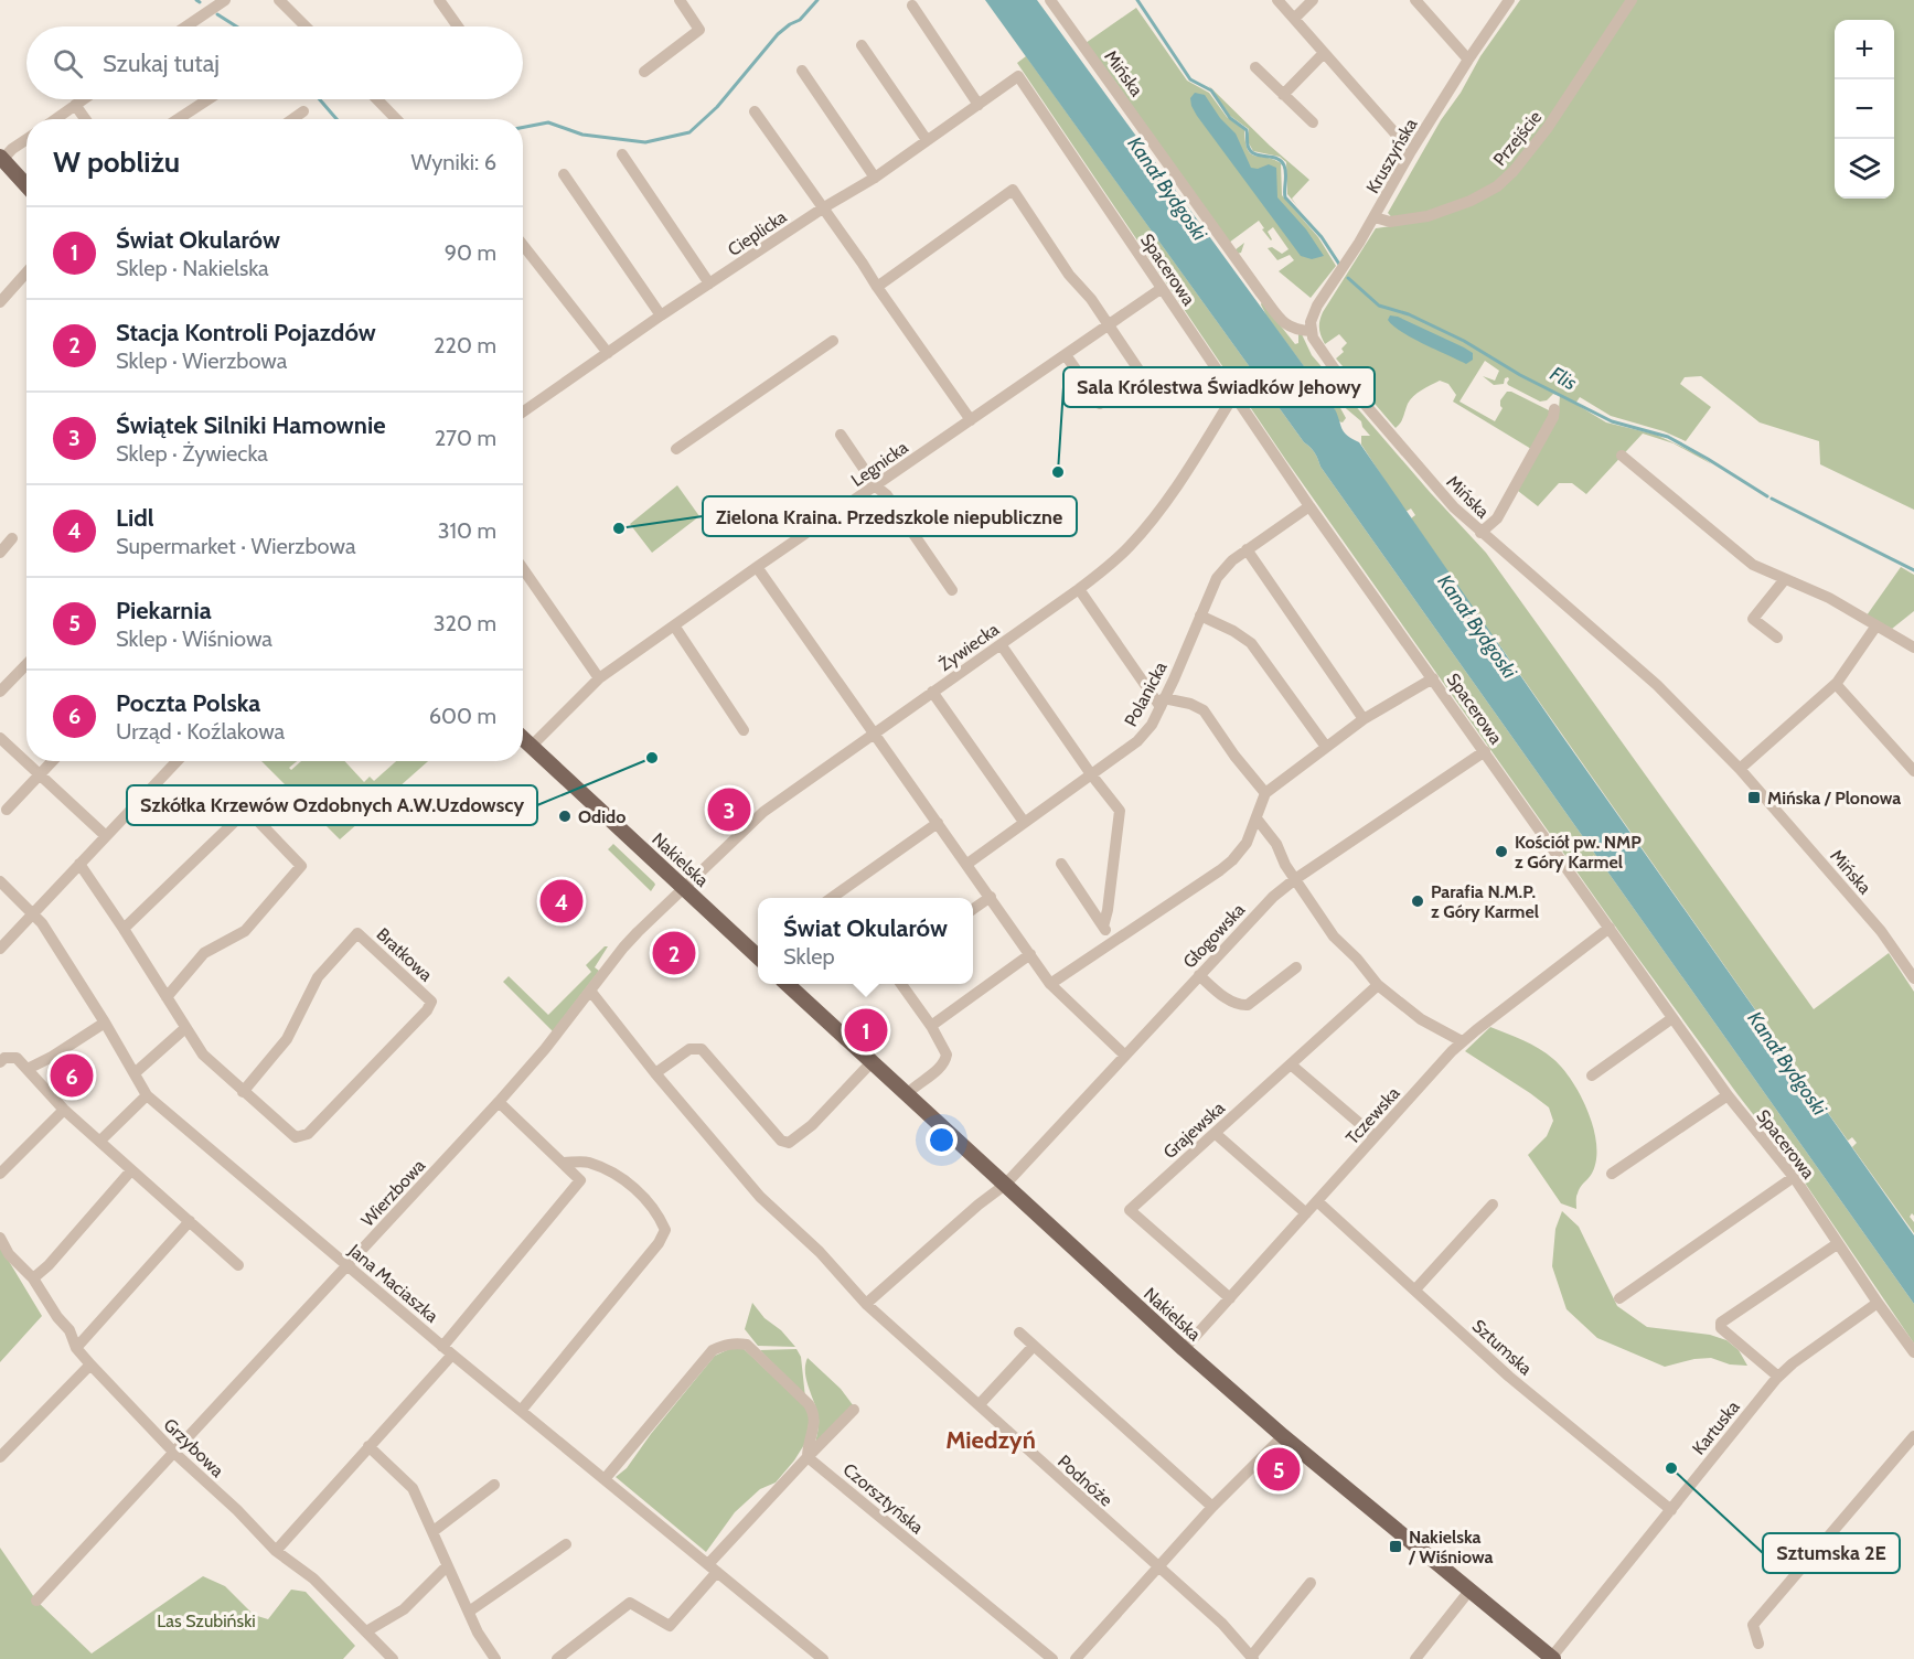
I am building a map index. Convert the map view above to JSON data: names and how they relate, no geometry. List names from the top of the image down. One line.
{"streets":{"main road":["Nakielska"],"street":["Mińska","Przejście","Kruszyńska","Cieplicka","Spacerowa","Legnicka","Żywiecka","Polanicka","Głogowska","Bratkowa","Tczewska","Grajewska","Wierzbowa","Jana Maciaszka","Sztumska","Kartuska","Grzybowa","Podnóże","Czorsztyńska"]},"crossings":[["Mińska","Kruszyńska"],["Przejście","Kruszyńska"],["Cieplicka","Spacerowa"],["Spacerowa","Legnicka"],["Spacerowa","Żywiecka"],["Spacerowa","Polanicka"],["Spacerowa","Głogowska"],["Spacerowa","Tczewska"],["Spacerowa","Kartuska"],["Legnicka","Nakielska"],["Żywiecka","Nakielska"],["Żywiecka","Wierzbowa"],["Nakielska","Głogowska"],["Nakielska","Tczewska"],["Nakielska","Wierzbowa"],["Nakielska","Kartuska"],["Głogowska","Podnóże"],["Tczewska","Grajewska"],["Tczewska","Sztumska"],["Wierzbowa","Jana Maciaszka"],["Wierzbowa","Grzybowa"],["Wierzbowa","Podnóże"],["Sztumska","Kartuska"]],"districts":["Miedzyń"],"water":["Kanał Bydgoski","Flis"],"parks":["Las Szubiński"],"places":{"other":["Sala Królestwa Świadków Jehowy","Zielona Kraina. Przedszkole niepubliczne","Szkółka Krzewów Ozdobnych A.W.Uzdowscy","Odido","Kościół pw. NMP z Góry Karmel","Parafia N.M.P. z Góry Karmel","Sztumska 2E"],"transit":["Mińska / Plonowa","Nakielska / Wiśniowa"]},"page":{"map_buttons":["+","−"],"search":"Szukaj tutaj","heading":["W pobliżu","Wyniki: 6"],"list":[{"mark":"1","name":"Świat Okularów","note":"Sklep · Nakielska","value":"90 m"},{"mark":"2","name":"Stacja Kontroli Pojazdów","note":"Sklep · Wierzbowa","value":"220 m"},{"mark":"3","name":"Świątek Silniki Hamownie","note":"Sklep · Żywiecka","value":"270 m"},{"mark":"4","name":"Lidl","note":"Supermarket · Wierzbowa","value":"310 m"},{"mark":"5","name":"Piekarnia","note":"Sklep · Wiśniowa","value":"320 m"},{"mark":"6","name":"Poczta Polska","note":"Urząd · Koźlakowa","value":"600 m"}],"pins":["3","4","2","1","6","5"],"popup":["Świat Okularów","Sklep"]}}
